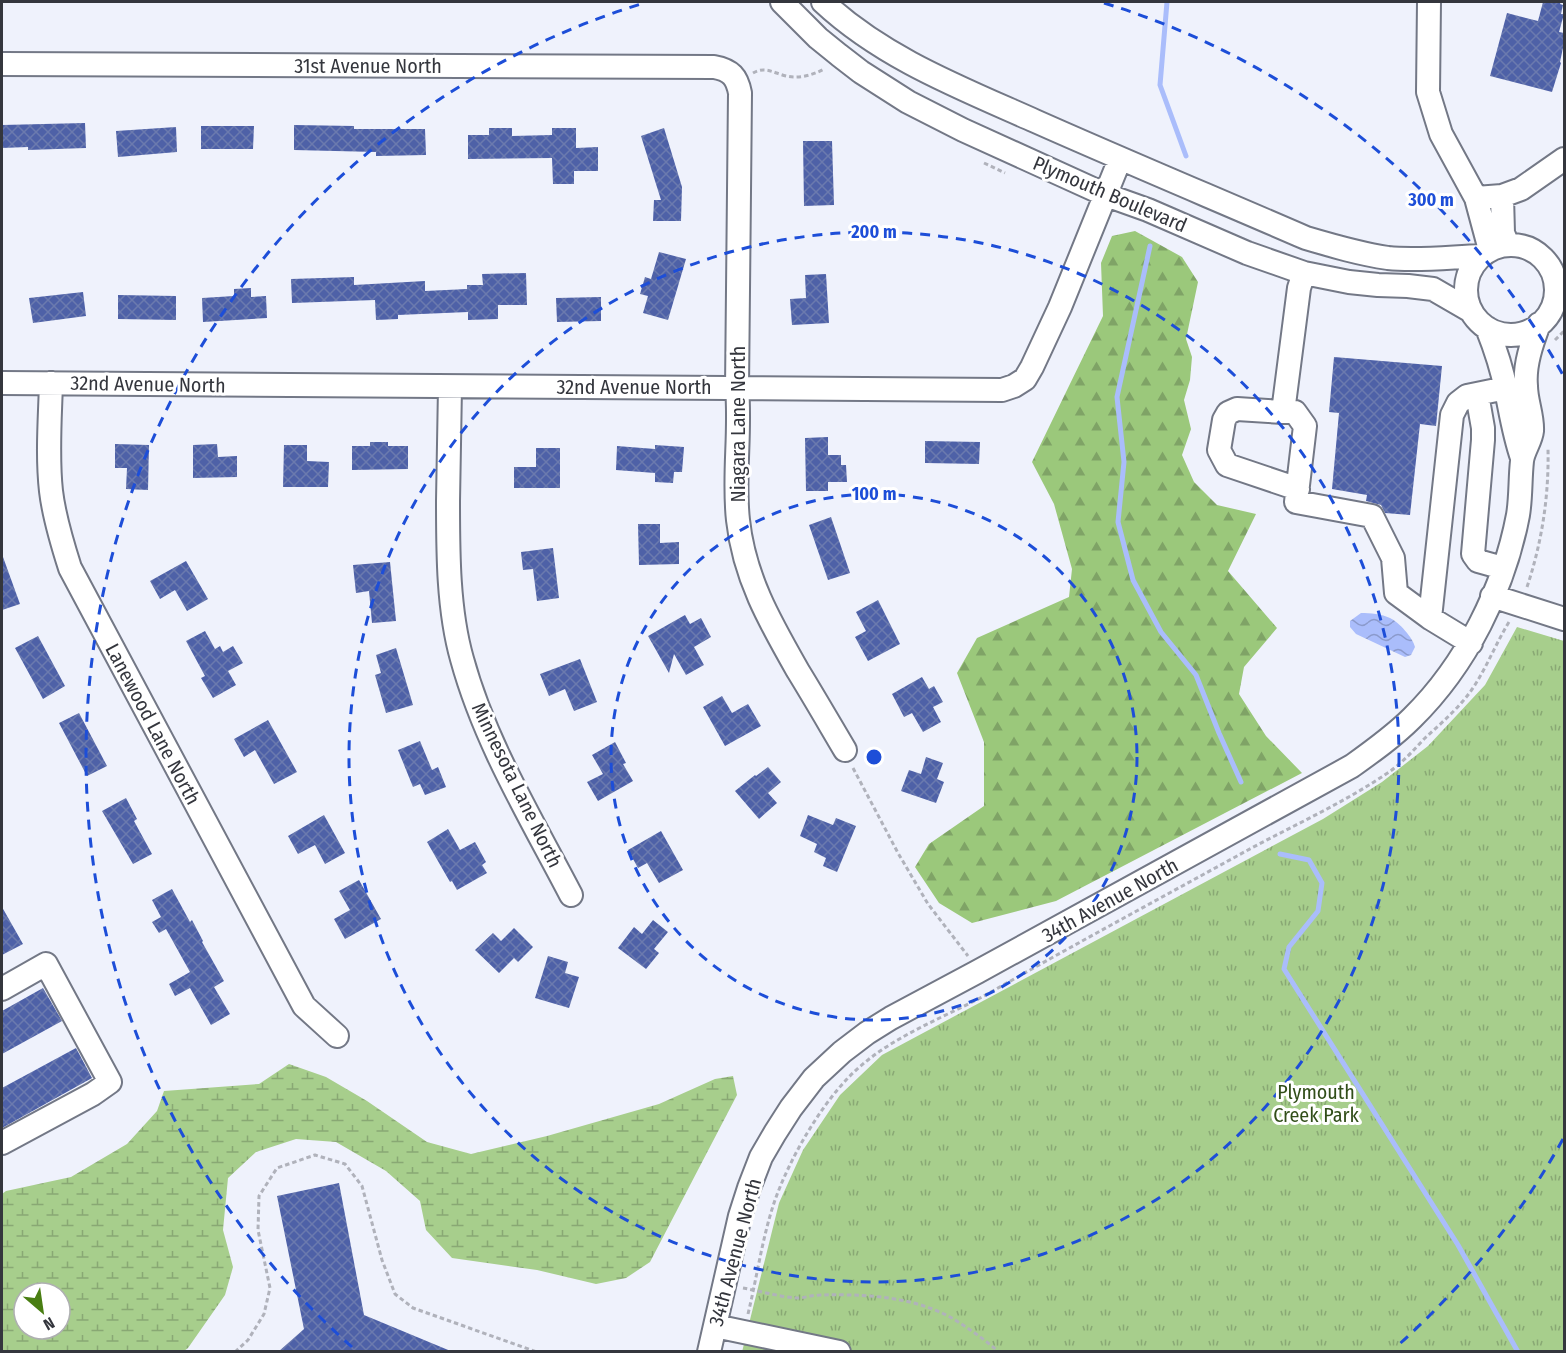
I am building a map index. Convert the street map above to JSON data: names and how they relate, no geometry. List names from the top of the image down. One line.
{"streets":{"street":["31st Avenue North","Plymouth Boulevard","32nd Avenue North","Niagara Lane North","Lanewood Lane North","Minnesota Lane North","34th Avenue North"]},"crossings":[["31st Avenue North","Niagara Lane North"],["Plymouth Boulevard","32nd Avenue North"],["Plymouth Boulevard","34th Avenue North"],["32nd Avenue North","Niagara Lane North"],["32nd Avenue North","Lanewood Lane North"],["32nd Avenue North","Minnesota Lane North"]],"parks":["Plymouth Creek Park"],"north":"bottom right","rings":["300 m","200 m","100 m"]}
